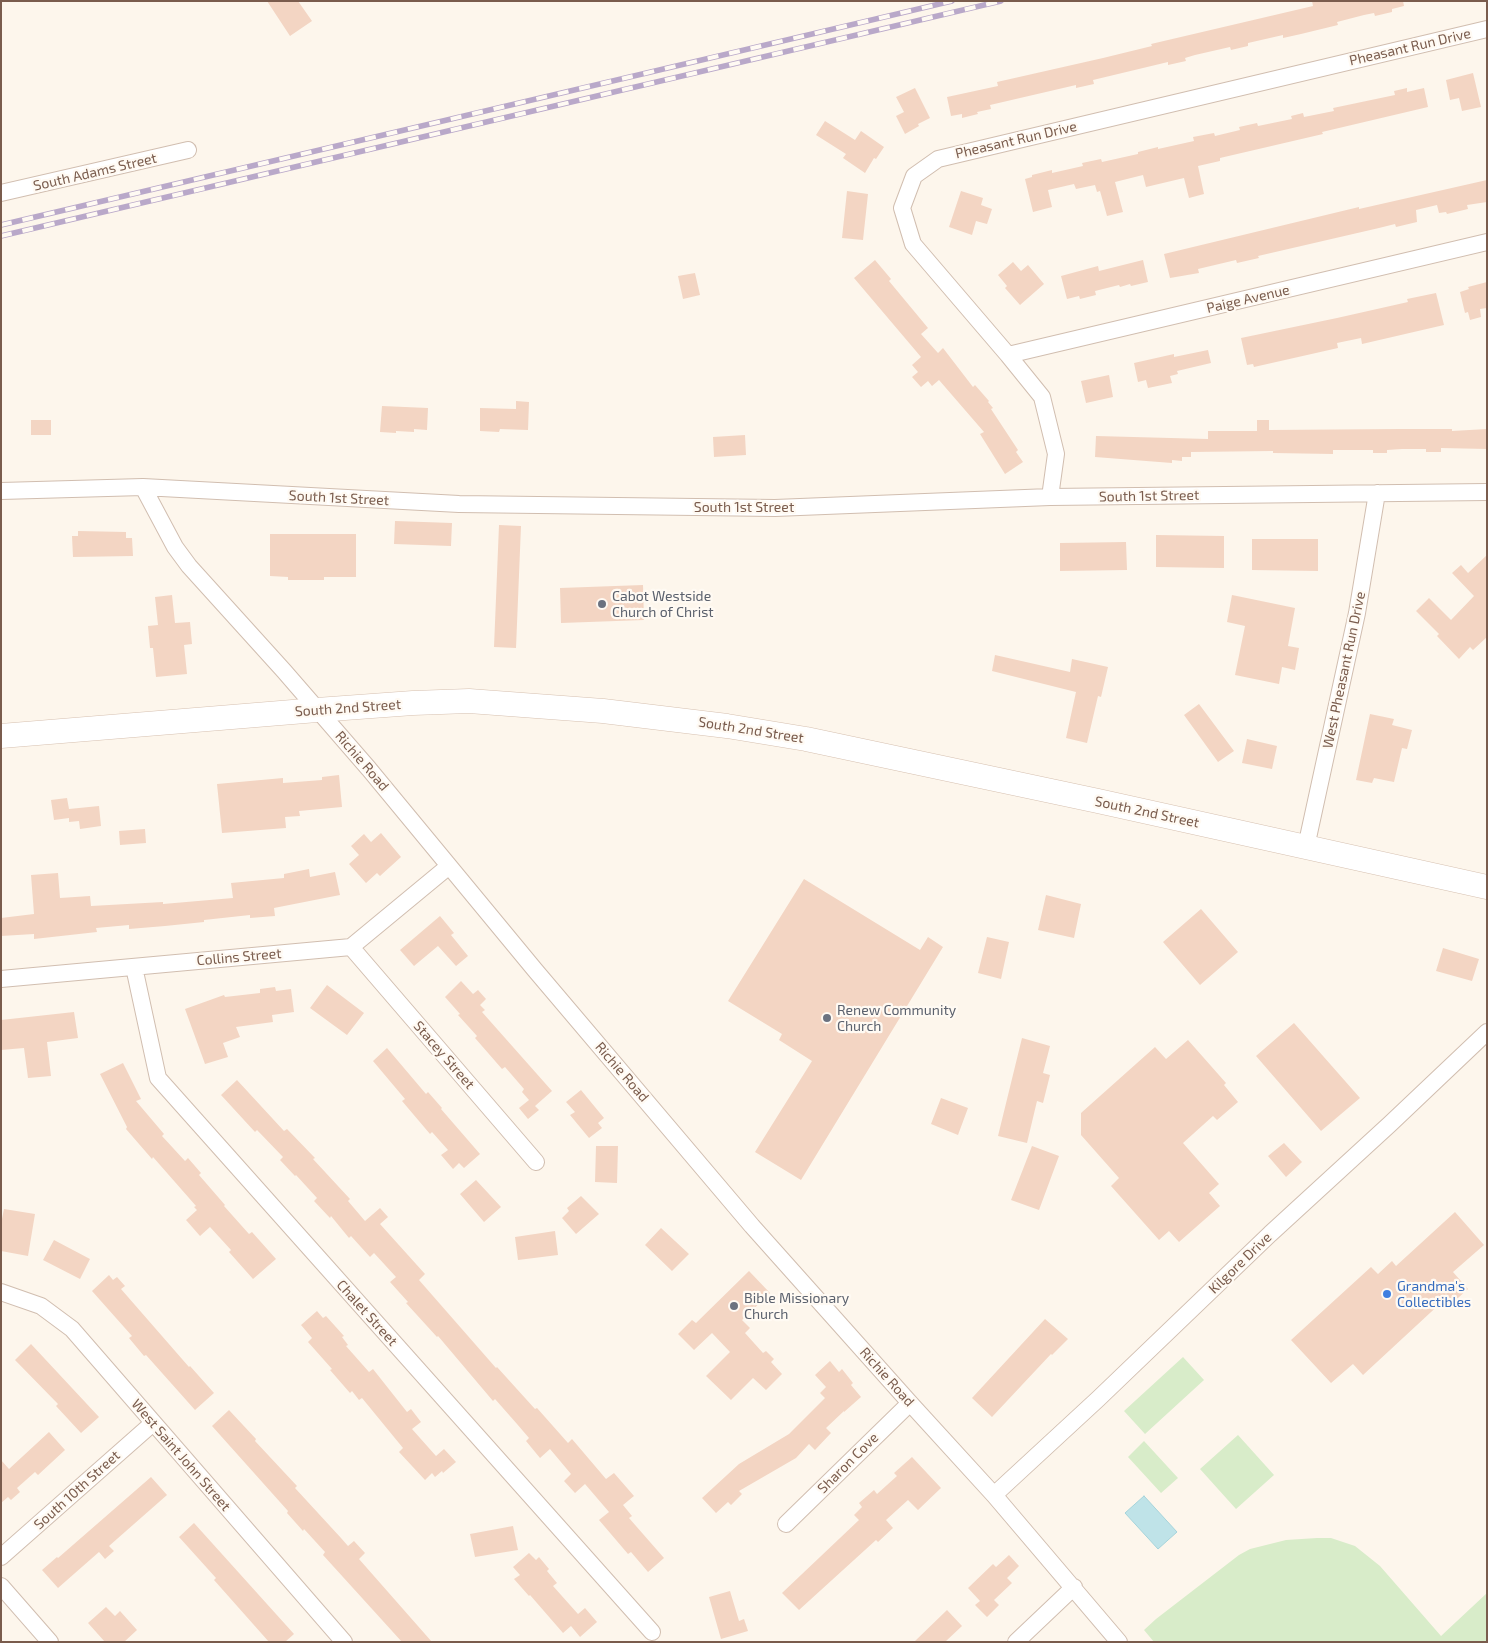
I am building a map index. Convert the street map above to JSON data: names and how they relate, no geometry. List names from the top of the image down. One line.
{"streets":{"main road":["South 2nd Street"],"street":["Pheasant Run Drive","South Adams Street","Paige Avenue","South 1st Street","West Pheasant Run Drive","Richie Road","Collins Street","Stacey Street","Kilgore Drive","Chalet Street","West Saint John Street","Sharon Cove","South 10th Street"]},"crossings":[["Pheasant Run Drive","Paige Avenue"],["Pheasant Run Drive","South 1st Street"],["South 1st Street","West Pheasant Run Drive"],["South 1st Street","Richie Road"],["West Pheasant Run Drive","South 2nd Street"],["South 2nd Street","Richie Road"],["Richie Road","Kilgore Drive"],["Richie Road","Sharon Cove"],["Collins Street","Stacey Street"],["Collins Street","Chalet Street"],["West Saint John Street","South 10th Street"]],"places":["Cabot Westside Church of Christ","Renew Community Church","Grandma's Collectibles","Bible Missionary Church"]}
